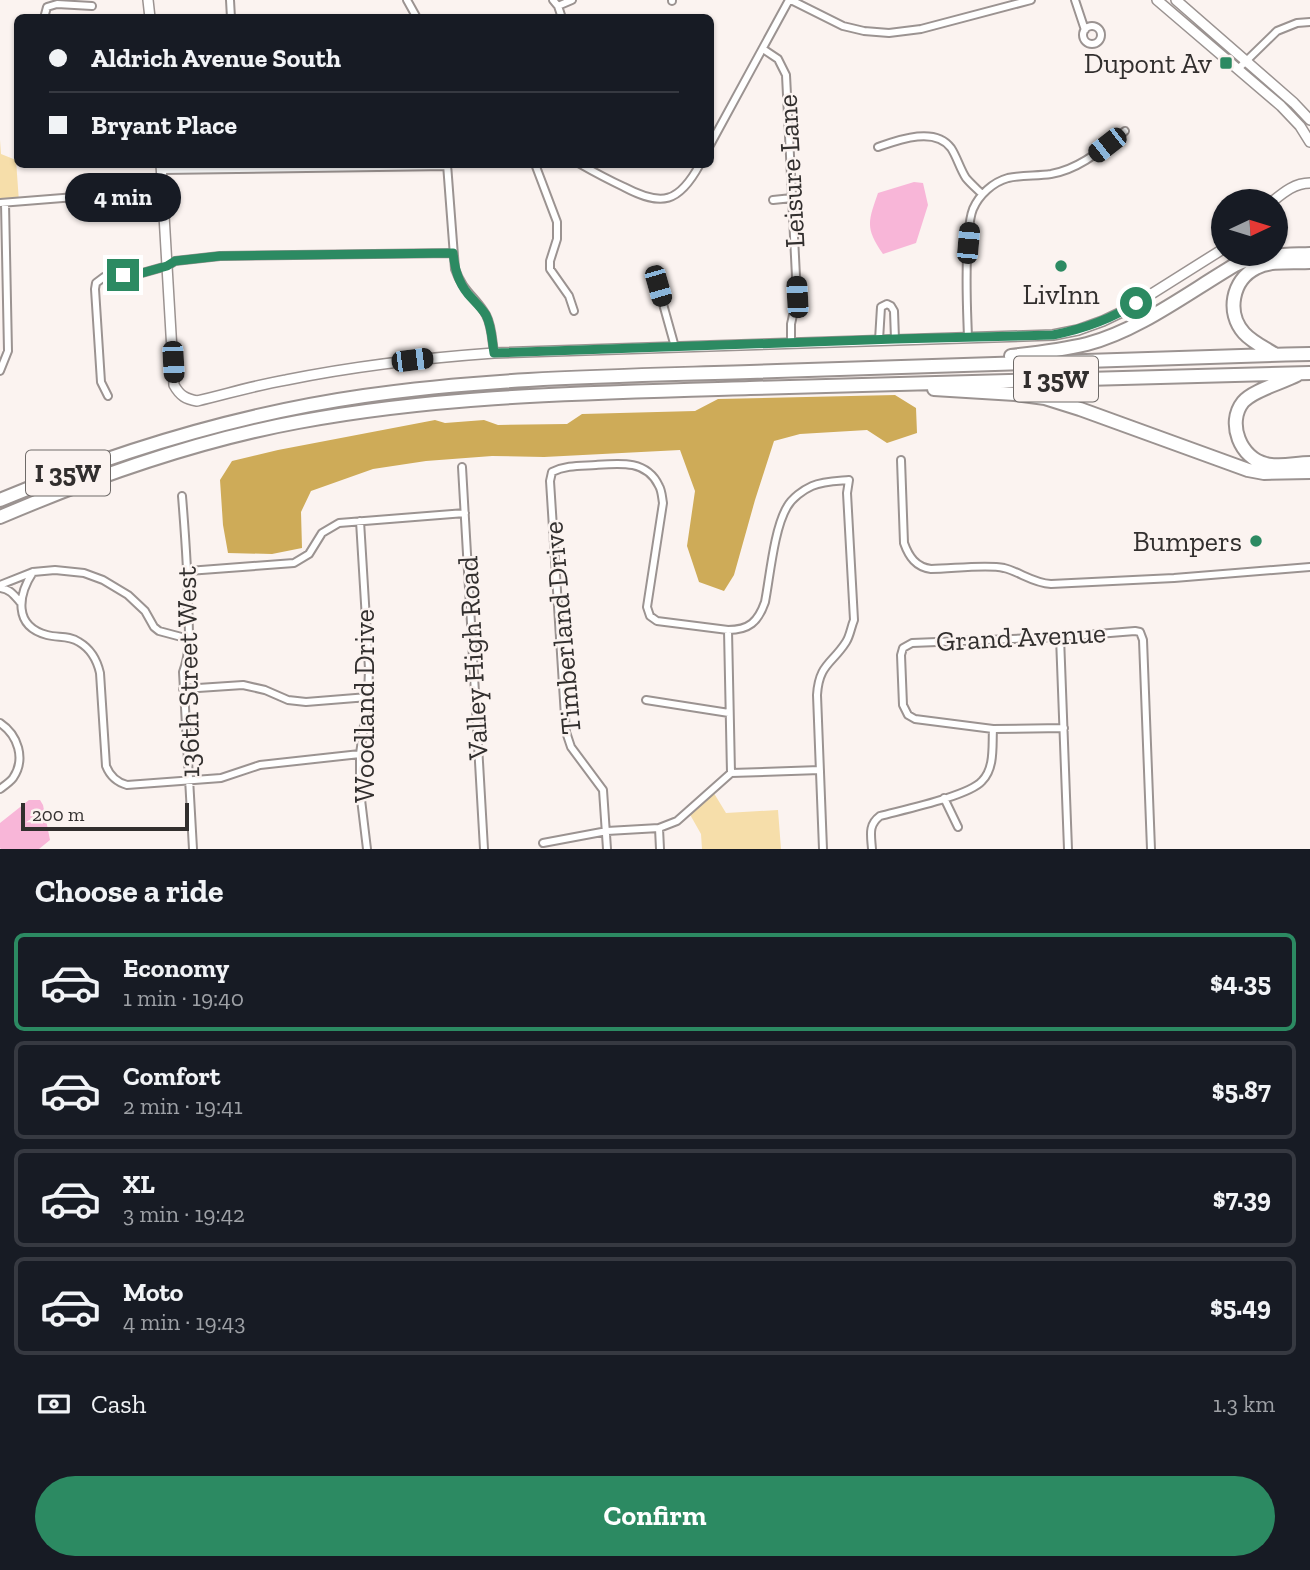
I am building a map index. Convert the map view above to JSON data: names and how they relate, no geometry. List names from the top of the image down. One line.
{"streets":{"highway":["I 35W"],"street":["Leisure Lane","Timberland Drive","Grand Avenue","Valley High Road","136th Street West","Woodland Drive"]},"places":{"transit":["Dupont Av"],"other":["LivInn","Bumpers"]},"scale_bar":"200 m","north":"right","page":{"banner":["Aldrich Avenue South","Bryant Place"],"bubble":"4 min","scale":"200 m","heading":"Choose a ride","list":[{"name":"Economy","note":"1 min · 19:40","value":"$4.35"},{"name":"Comfort","note":"2 min · 19:41","value":"$5.87"},{"name":"XL","note":"3 min · 19:42","value":"$7.39"},{"name":"Moto","note":"4 min · 19:43","value":"$5.49"}],"pay":["Cash","1.3 km"],"buttons":"Confirm"}}
